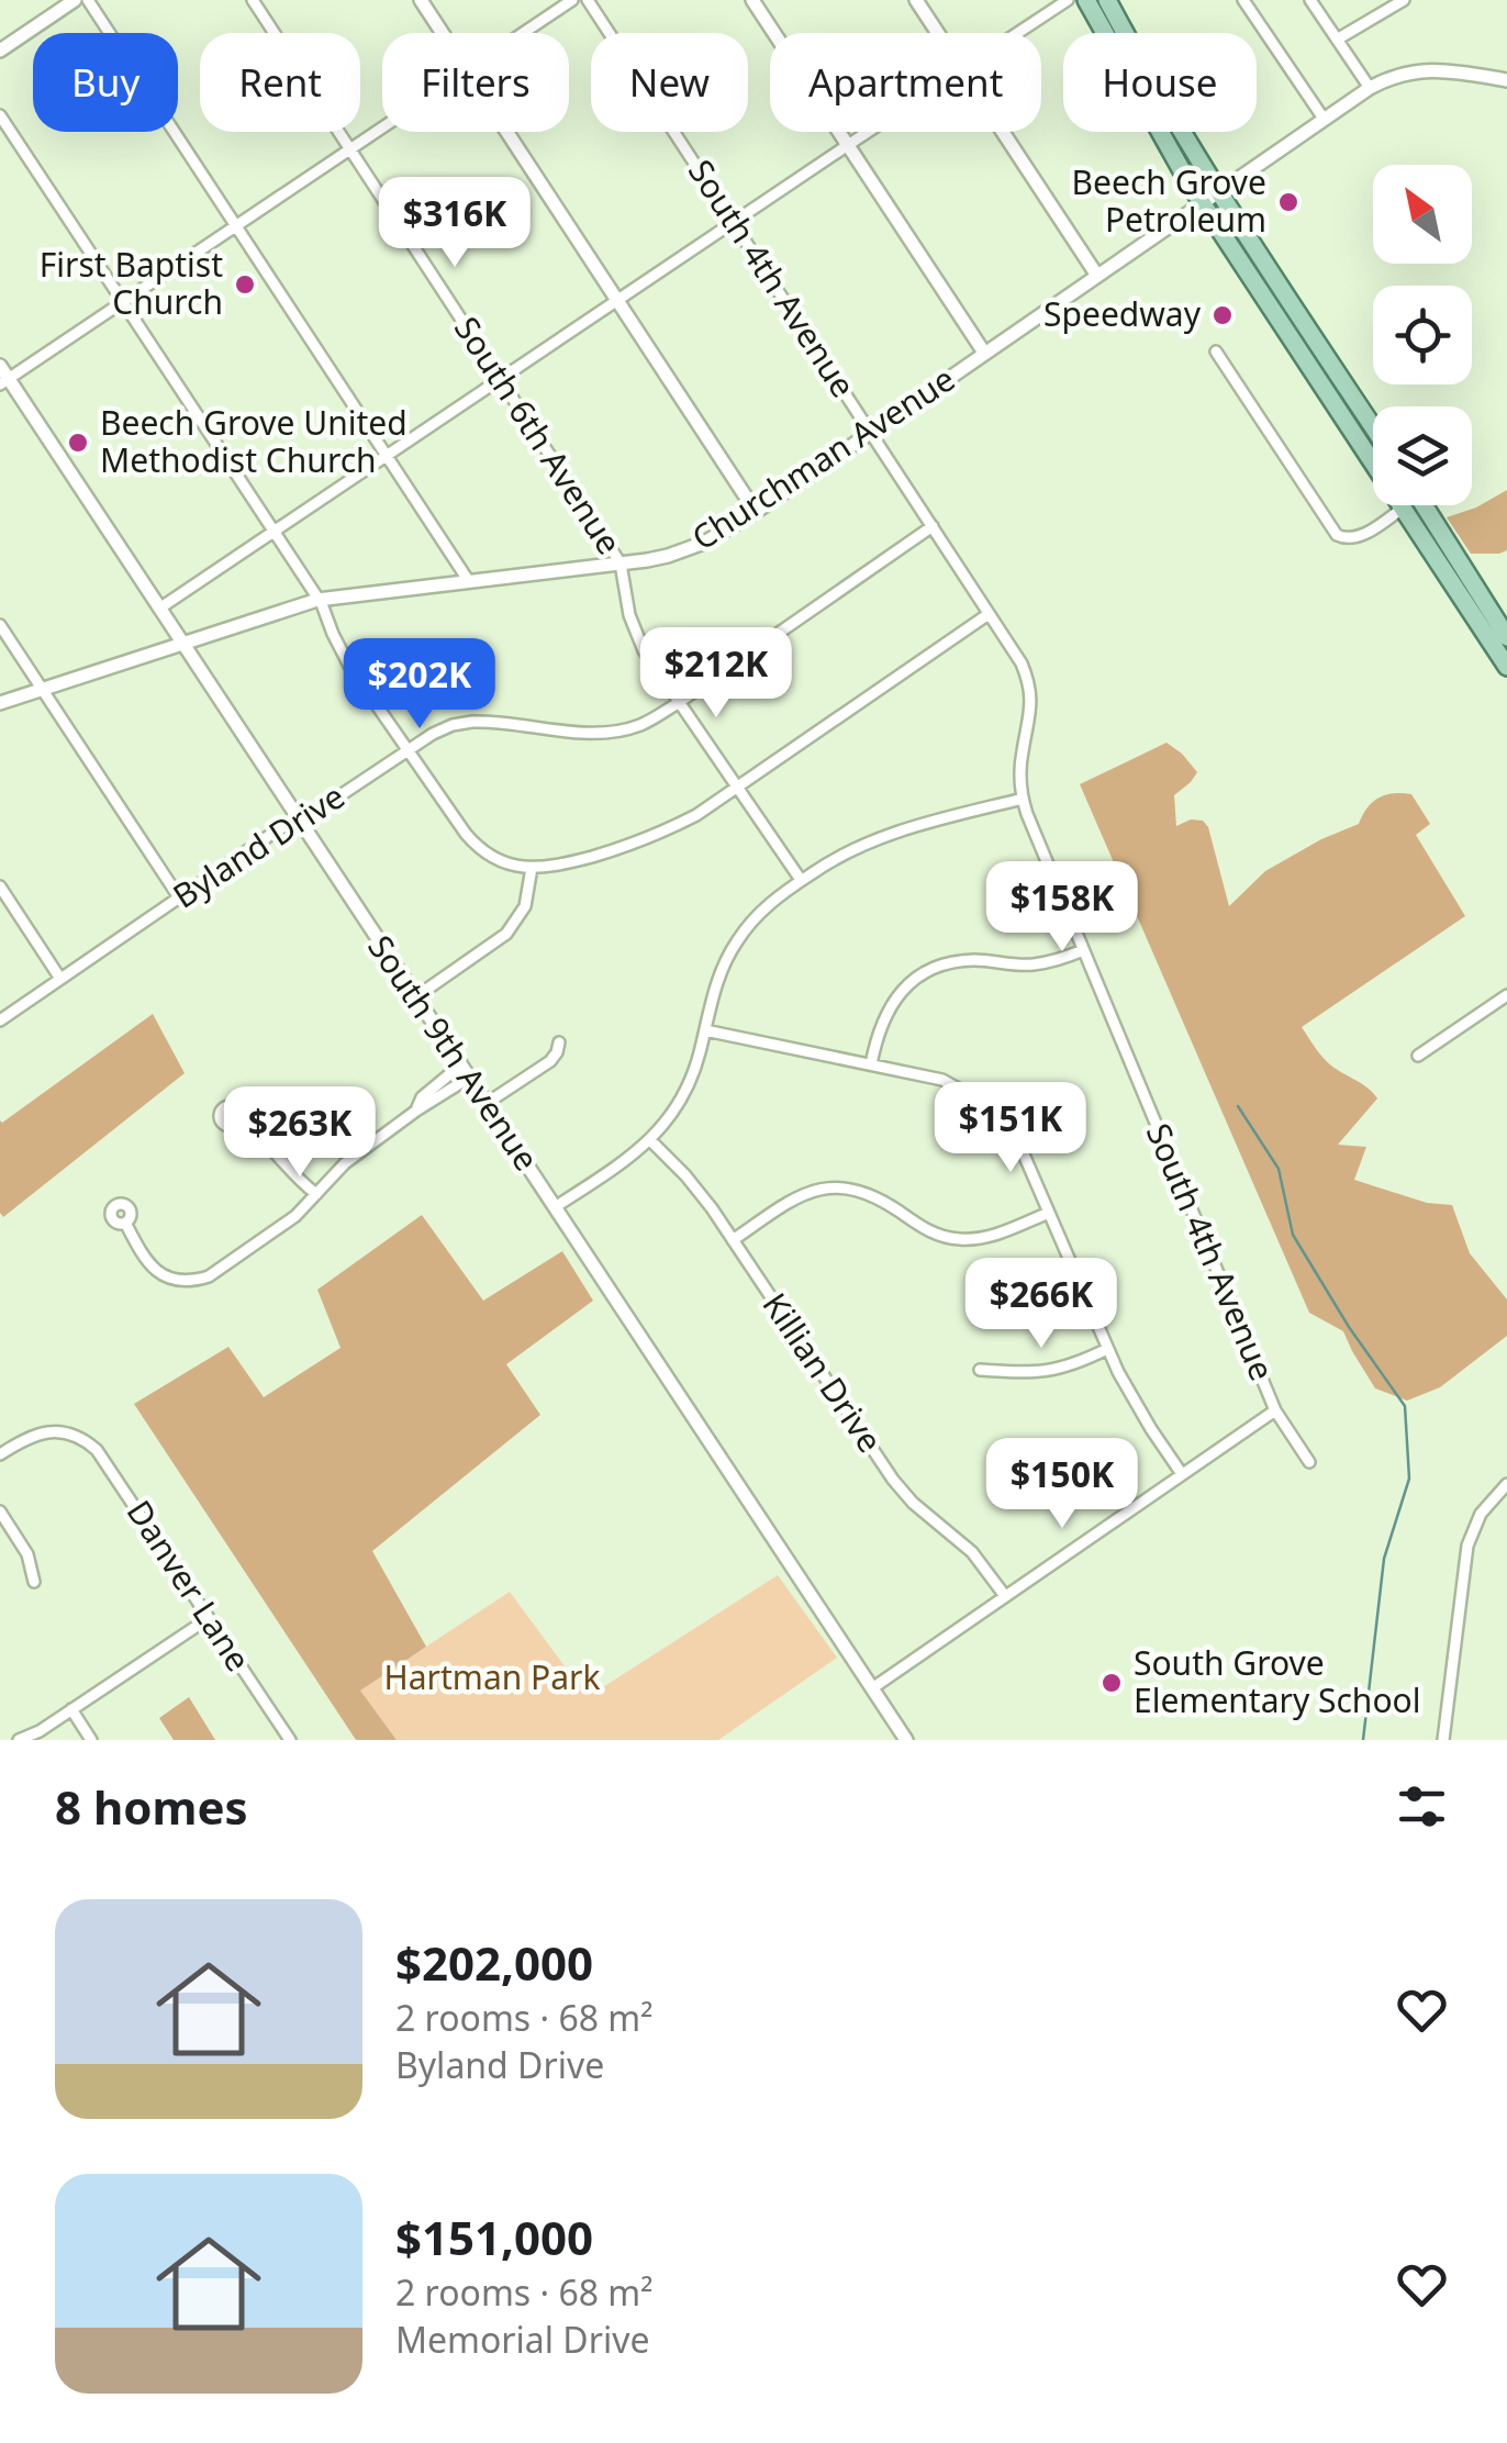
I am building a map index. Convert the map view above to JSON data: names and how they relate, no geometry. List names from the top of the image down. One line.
{"streets":{"street":["South 4th Avenue","South 6th Avenue","Churchman Avenue","Byland Drive","South 9th Avenue","Killian Drive","Danver Lane"]},"crossings":[["South 4th Avenue","Churchman Avenue"],["South 4th Avenue","Byland Drive"],["South 6th Avenue","Churchman Avenue"],["South 6th Avenue","Byland Drive"],["Churchman Avenue","South 9th Avenue"],["Byland Drive","South 9th Avenue"]],"parks":["Hartman Park"],"places":["Beech Grove Petroleum","First Baptist Church","Speedway","Beech Grove United Methodist Church","South Grove Elementary School"],"north":"top left","page":{"chip":["Buy","Rent","Filters","New","Apartment","House"],"price":["$316K","$212K","$202K","$158K","$151K","$263K","$266K","$150K"],"heading":"8 homes","list":[{"name":"$202,000","note":"2 rooms · 68 m² · Byland Drive"},{"name":"$151,000","note":"2 rooms · 68 m² · Memorial Drive"}]}}
